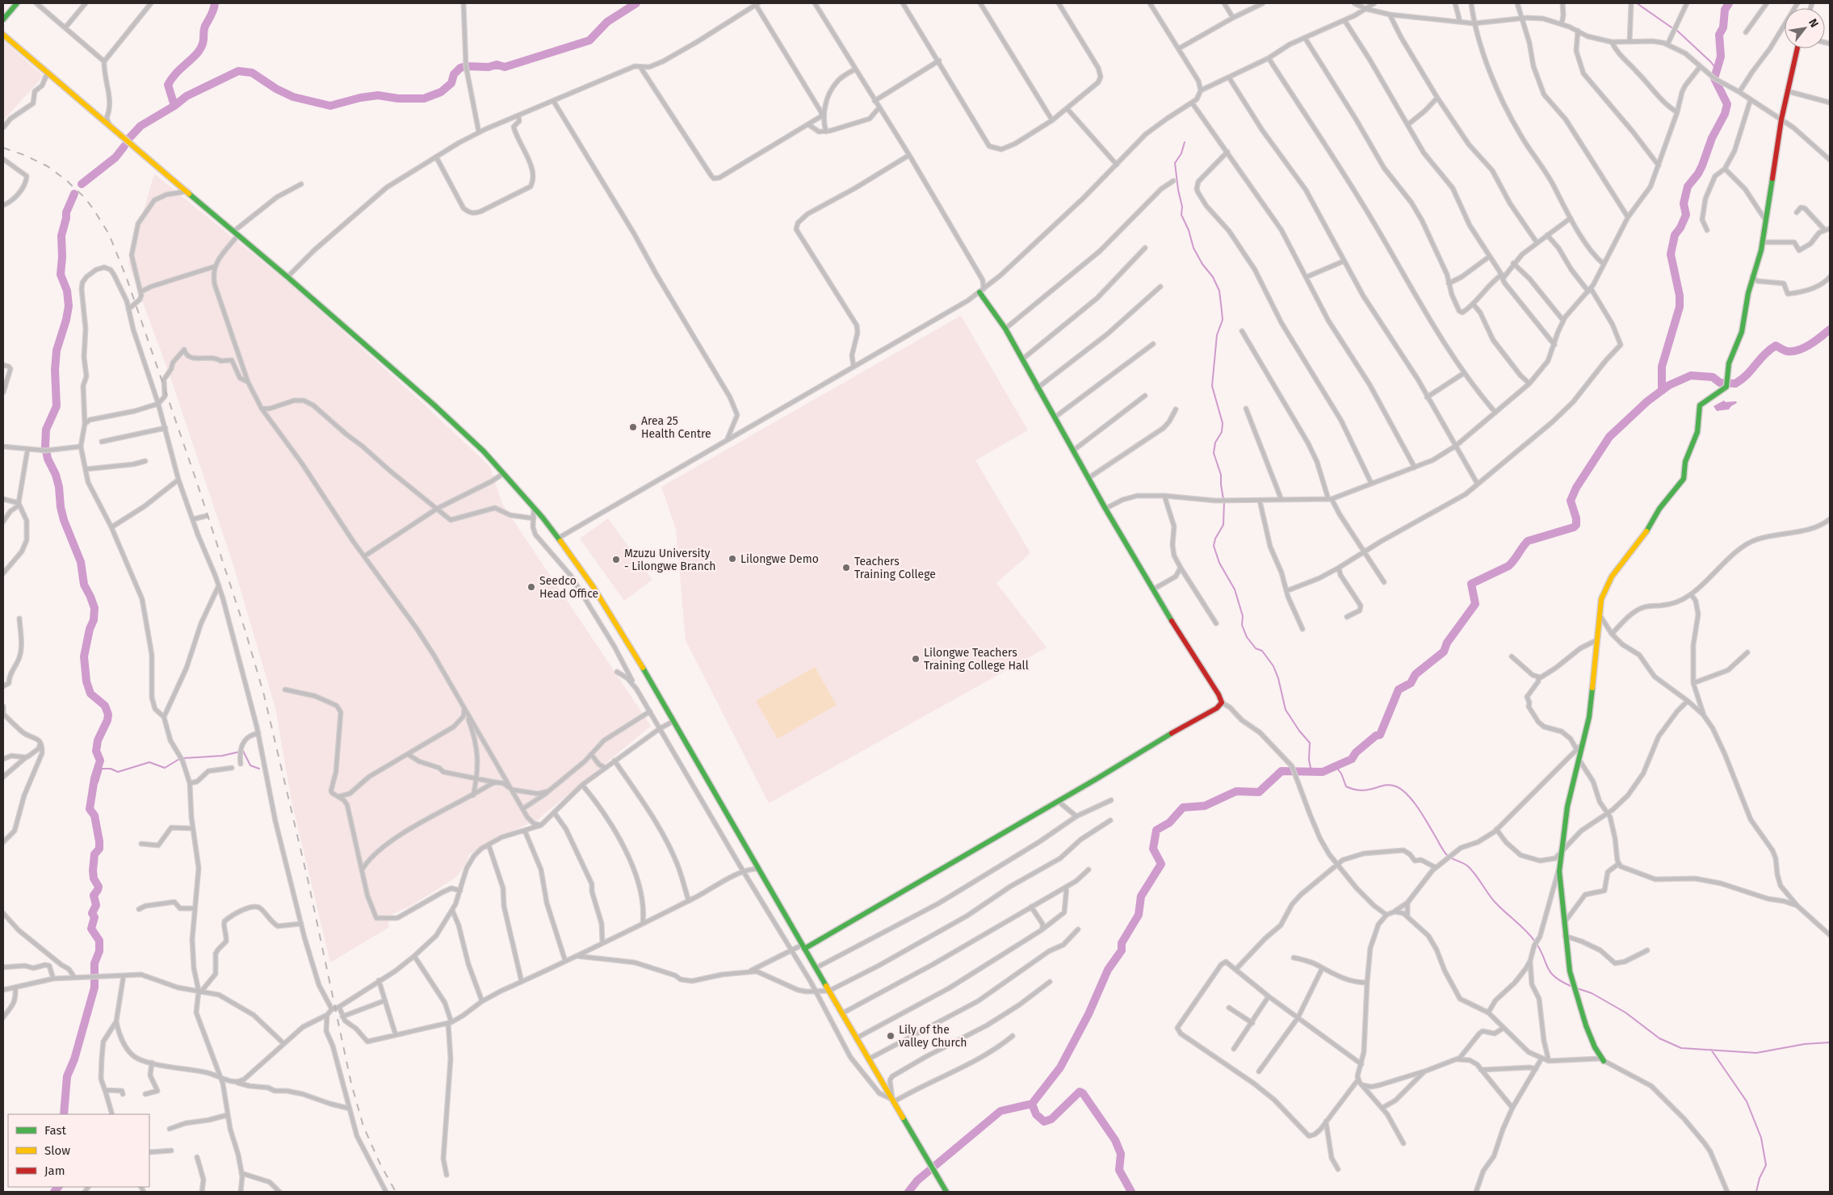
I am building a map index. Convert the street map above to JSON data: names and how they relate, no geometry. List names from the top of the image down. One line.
{"places":["Area 25 Health Centre","Lilongwe Demo","Mzuzu University - Lilongwe Branch","Teachers Training College","Seedco Head Office","Lilongwe Teachers Training College Hall","Lily of the valley Church"],"legend":["Fast","Slow","Jam"],"north":"top right"}
